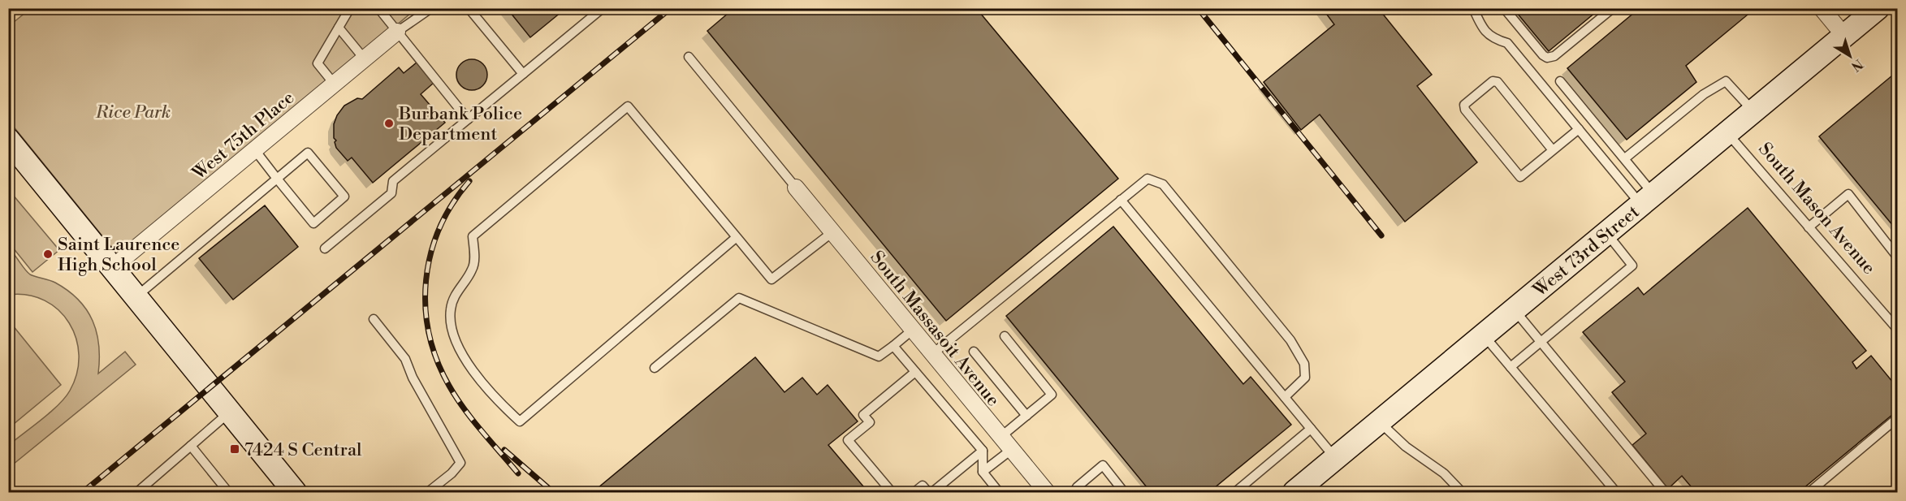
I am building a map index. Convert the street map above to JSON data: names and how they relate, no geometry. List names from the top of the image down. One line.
{"streets":{"street":["West 75th Place","West 73rd Street","South Massasoit Avenue"],"lane":["South Mason Avenue"]},"crossings":[["South Mason Avenue","West 73rd Street"]],"parks":["Rice Park"],"places":{"other":["Burbank Police Department","Saint Laurence High School"],"transit":["7424 S Central"]},"north":"bottom right"}
